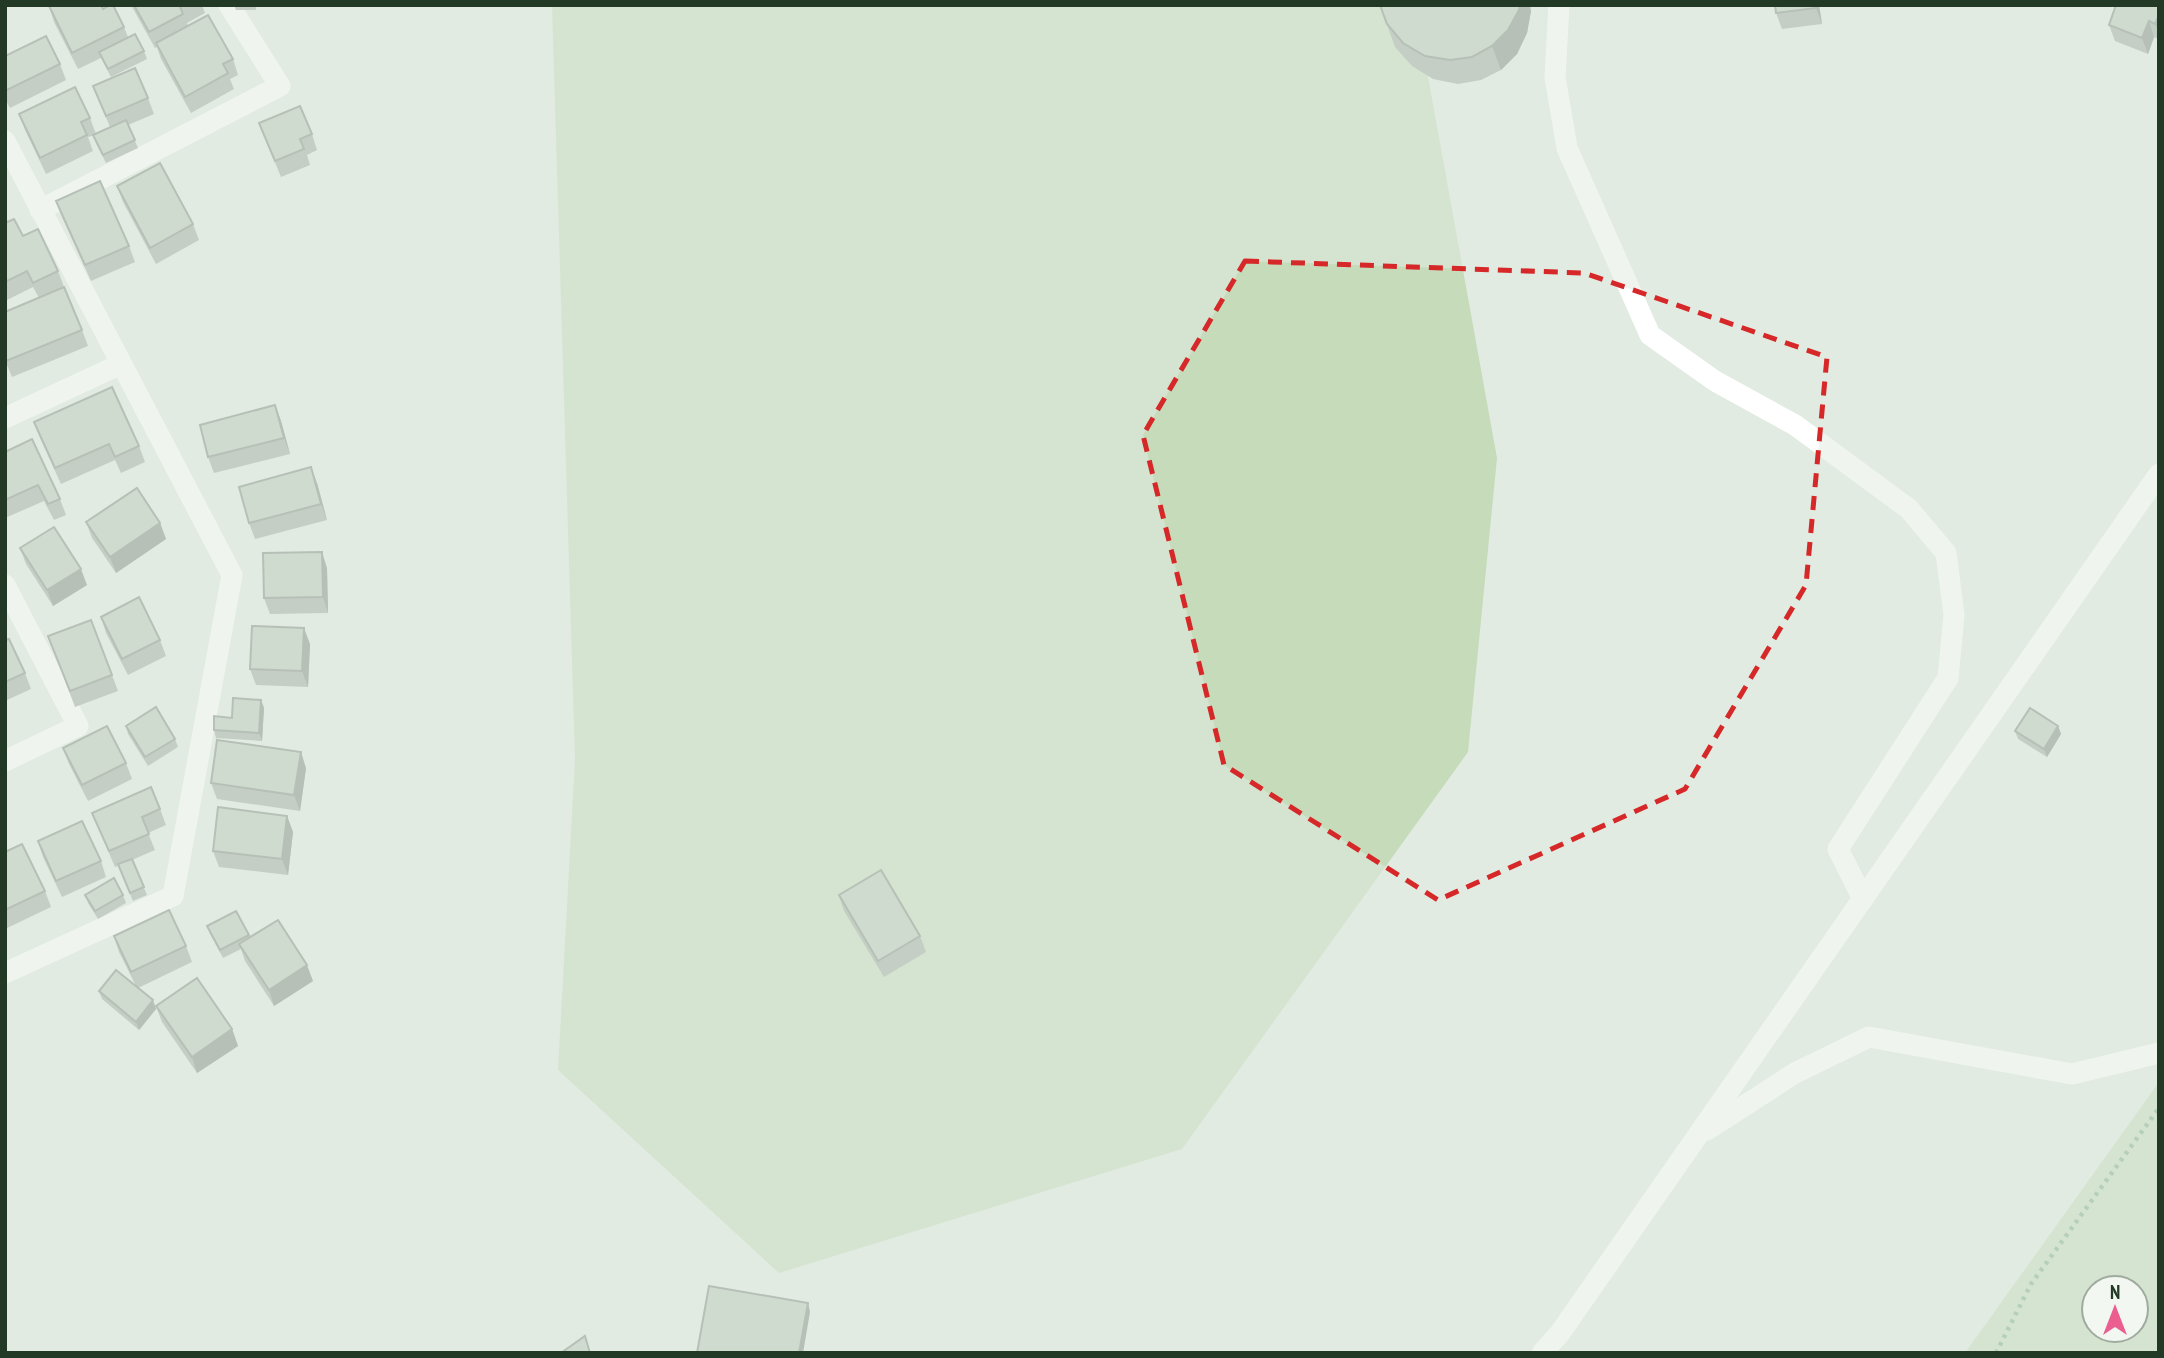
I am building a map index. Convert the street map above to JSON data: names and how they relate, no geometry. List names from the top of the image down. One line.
{"north":"top"}
